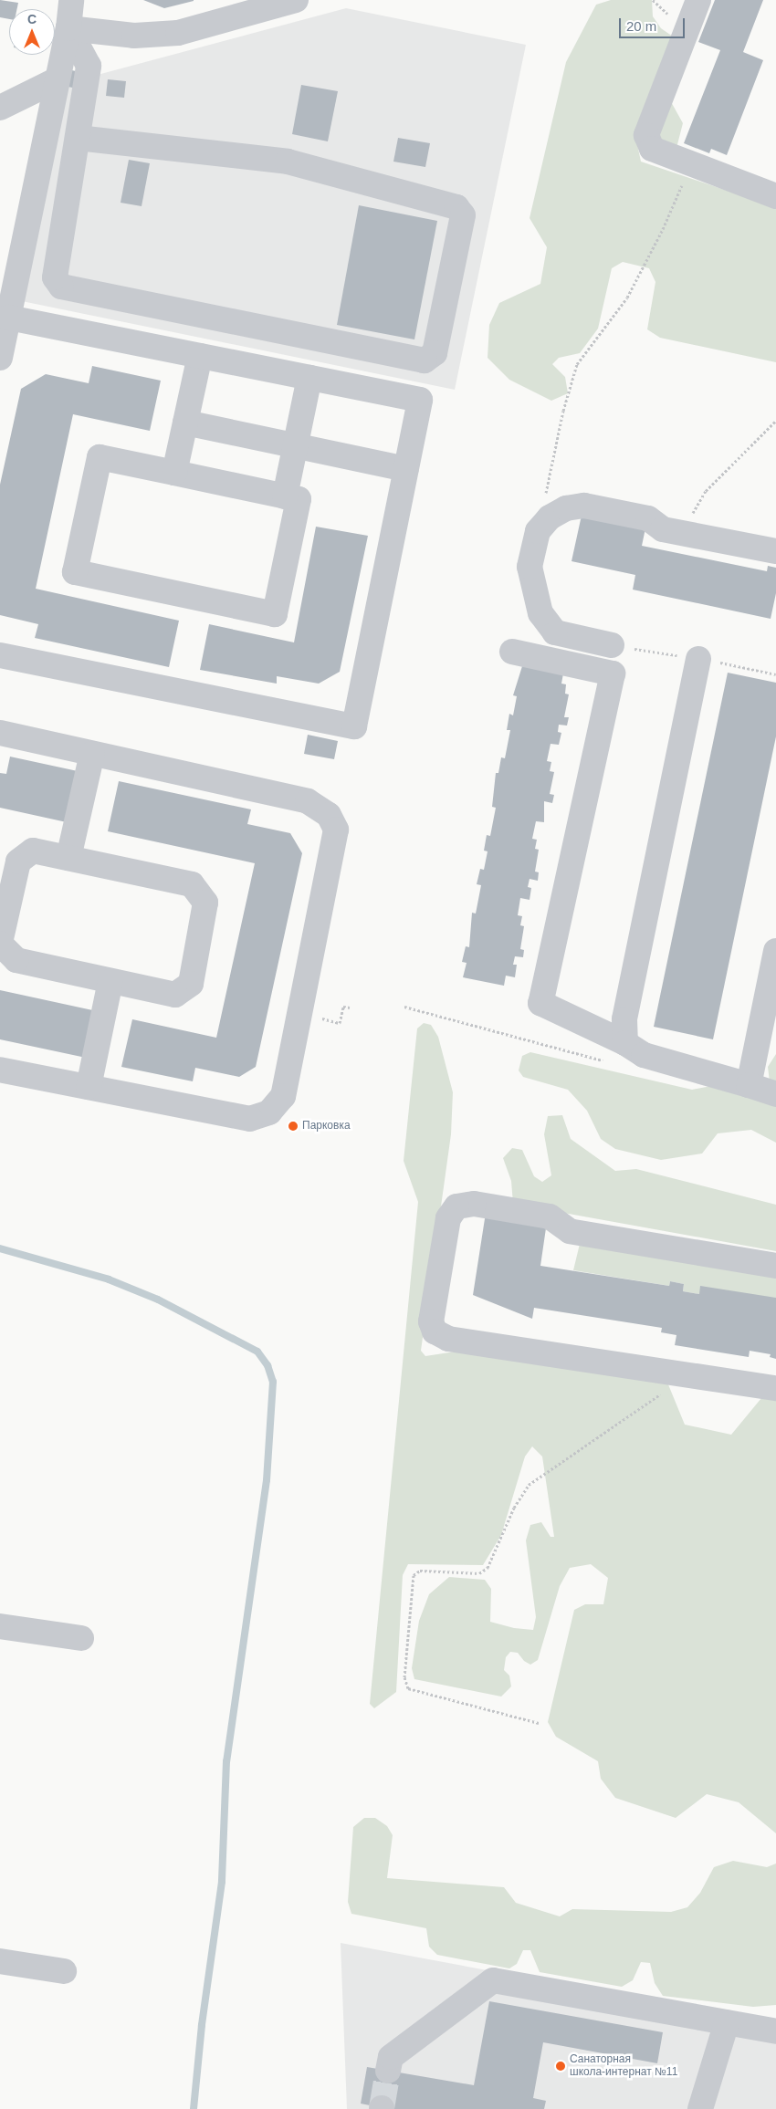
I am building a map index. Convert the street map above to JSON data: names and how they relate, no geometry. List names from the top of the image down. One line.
{"places":["Парковка","Санаторная школа-интернат №11"],"scale_bar":"20 m","north":"top"}
